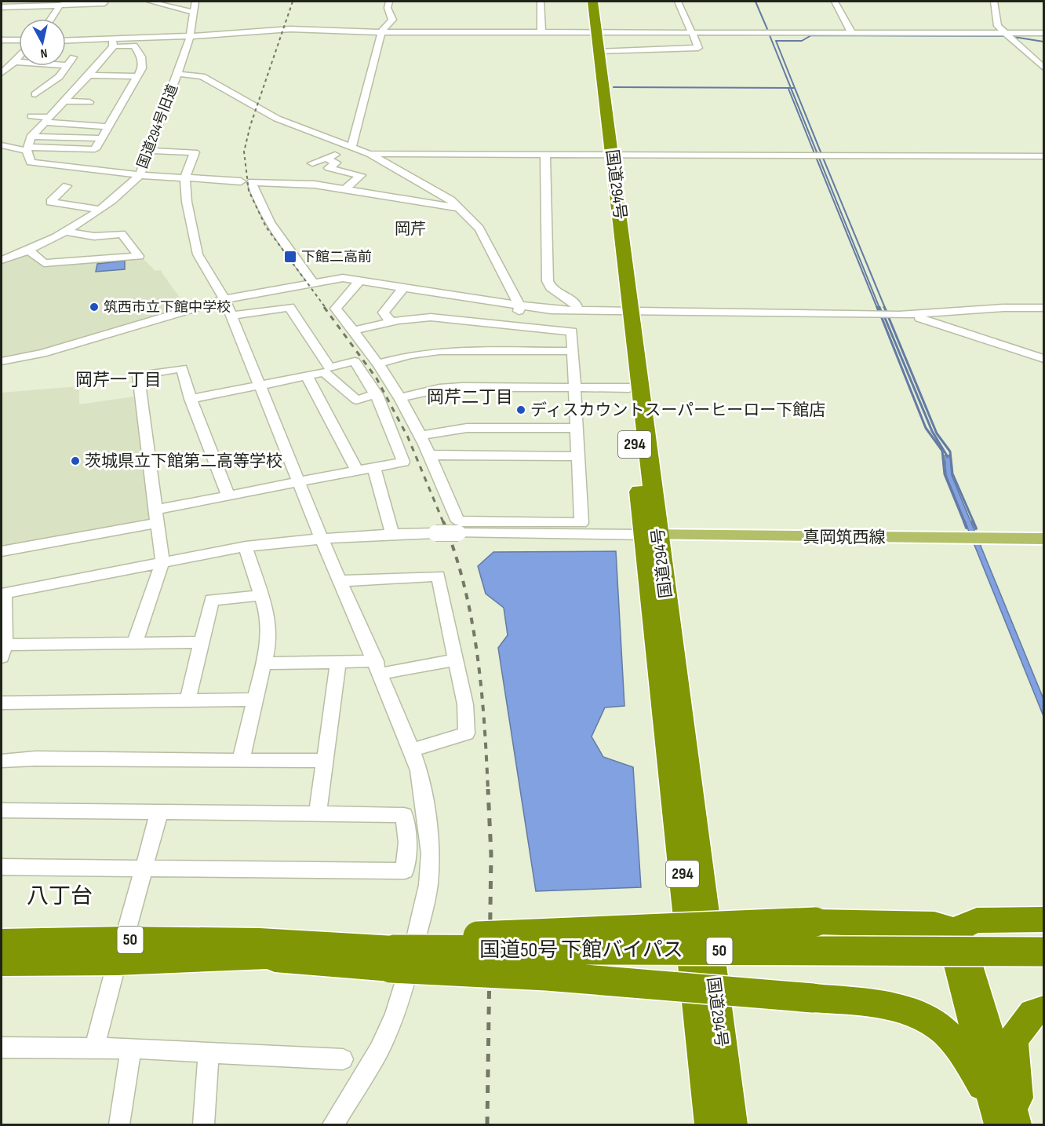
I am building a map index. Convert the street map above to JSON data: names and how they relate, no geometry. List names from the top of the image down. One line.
{"streets":{"highway":["国道294号","294","50","国道50号 下館バイパス"],"main road":["真岡筑西線"],"street":["国道294号旧道"]},"crossings":[["国道294号","真岡筑西線"],["50","国道50号 下館バイパス"]],"districts":["岡芹","岡芹一丁目","岡芹二丁目","八丁台"],"places":{"transit":["下館二高前"],"other":["筑西市立下館中学校","ディスカウントスーパーヒーロー下館店","茨城県立下館第二高等学校"]},"north":"bottom"}
